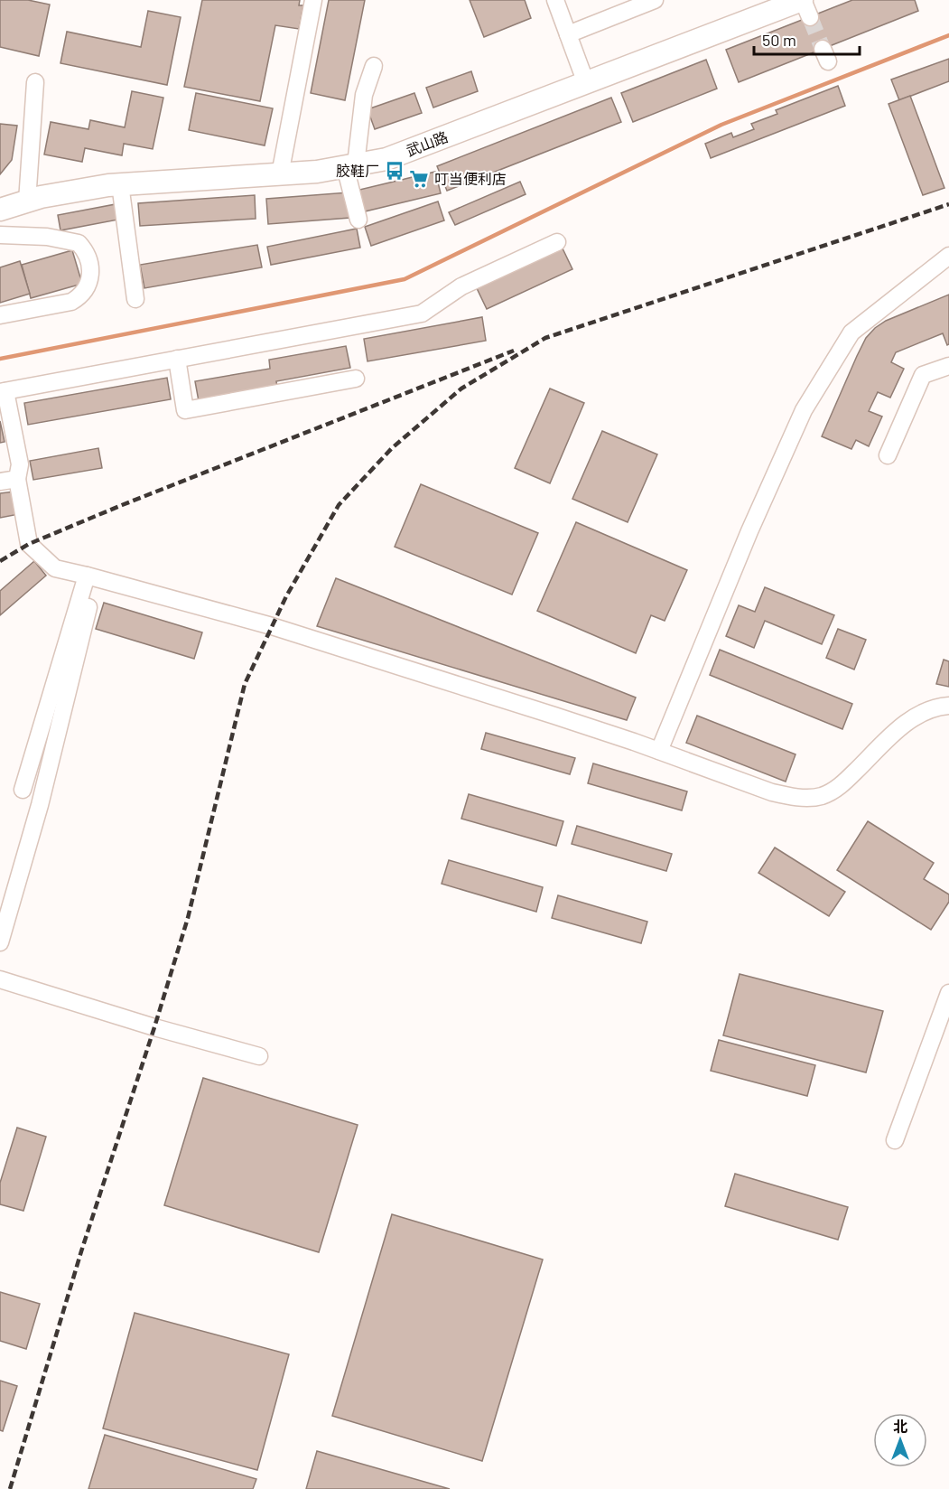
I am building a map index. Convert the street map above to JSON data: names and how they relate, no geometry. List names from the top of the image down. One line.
{"streets":{"main road":["武山路"]},"places":{"bus stop":["胶鞋厂"],"supermarket":["叮当便利店"]},"scale_bar":"50 m","north":"top"}
